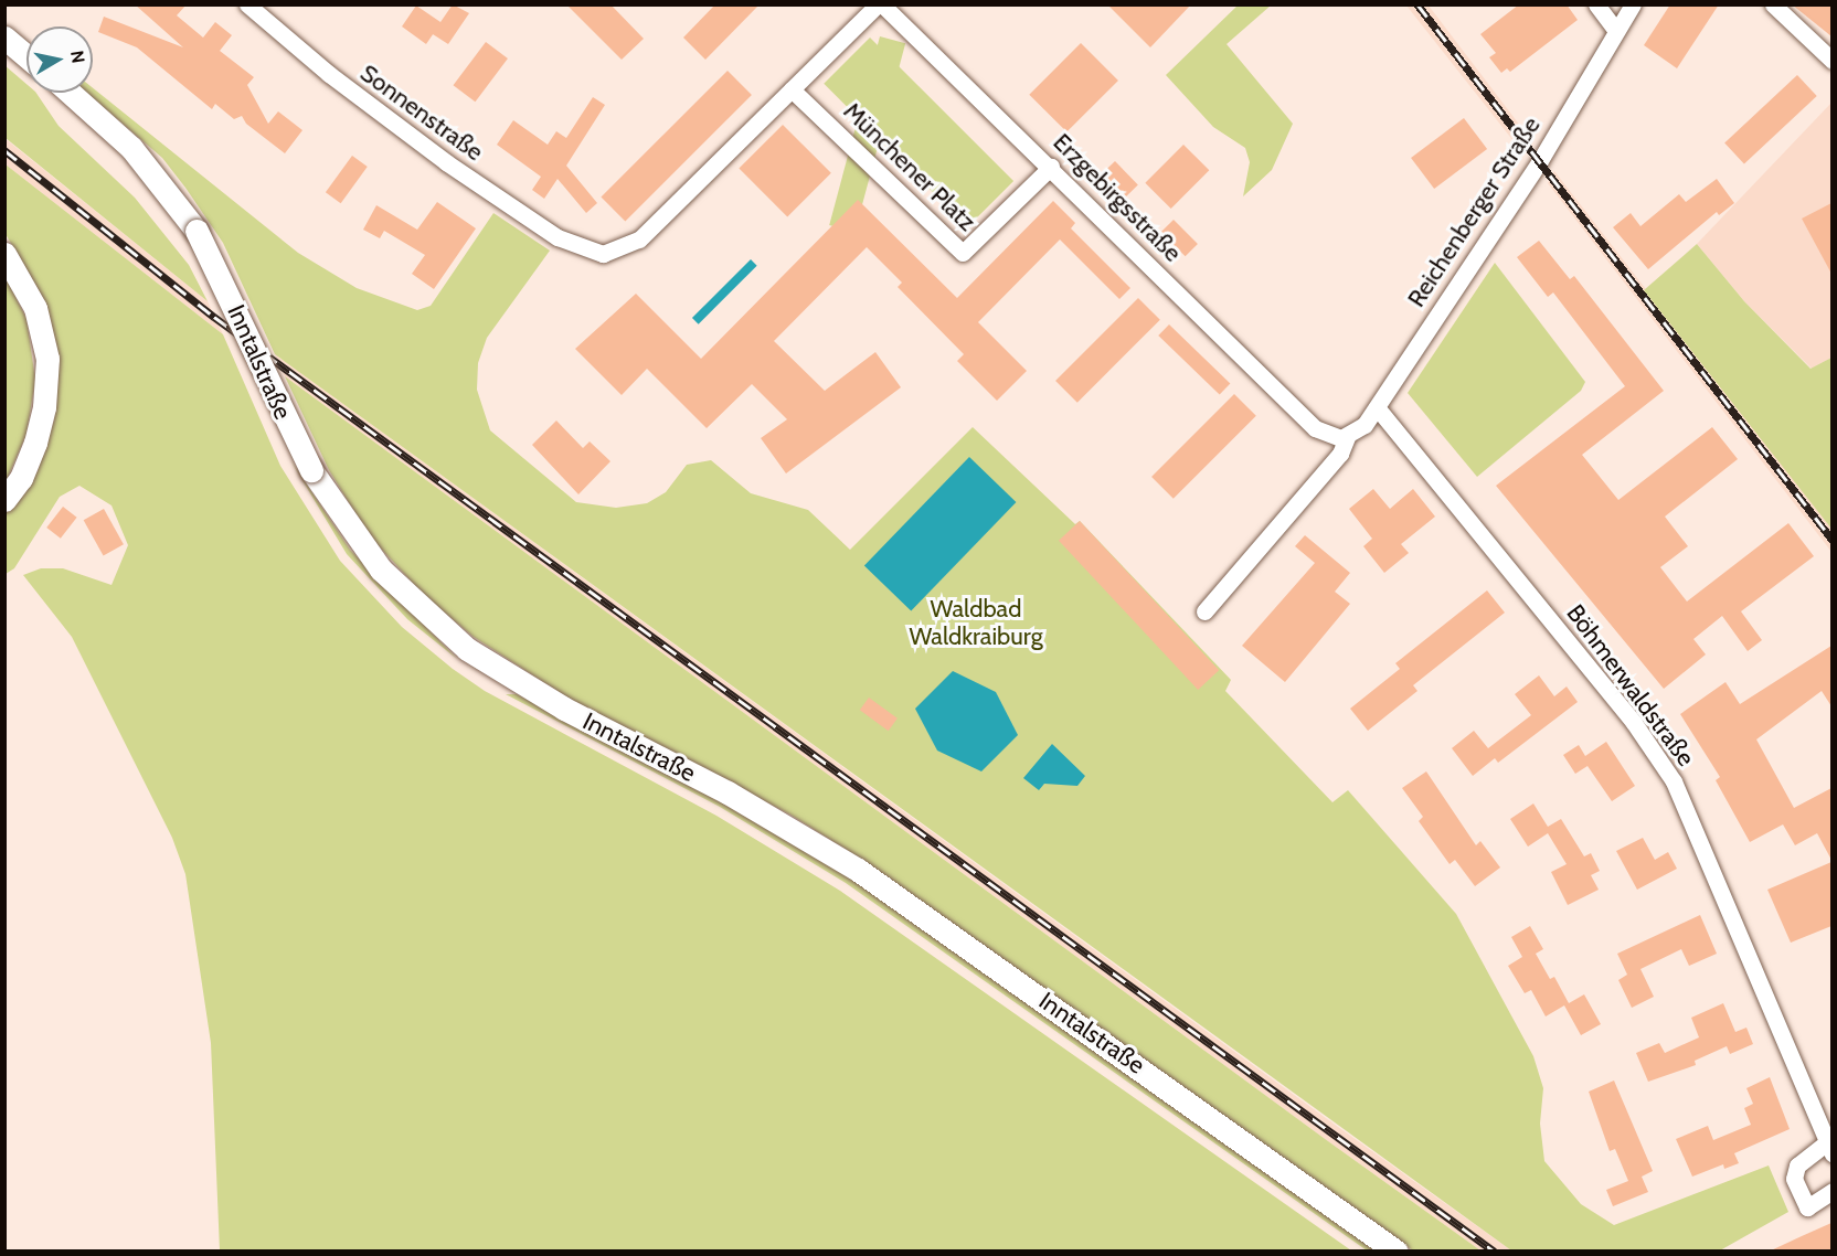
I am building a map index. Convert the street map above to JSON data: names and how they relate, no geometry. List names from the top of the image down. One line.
{"streets":{"main road":["Inntalstraße"],"street":["Sonnenstraße","Münchener Platz","Erzgebirgsstraße","Reichenberger Straße","Böhmerwaldstraße"]},"crossings":[["Sonnenstraße","Münchener Platz"],["Münchener Platz","Erzgebirgsstraße"],["Erzgebirgsstraße","Reichenberger Straße"],["Reichenberger Straße","Böhmerwaldstraße"]],"parks":["Waldbad Waldkraiburg"],"north":"right"}
